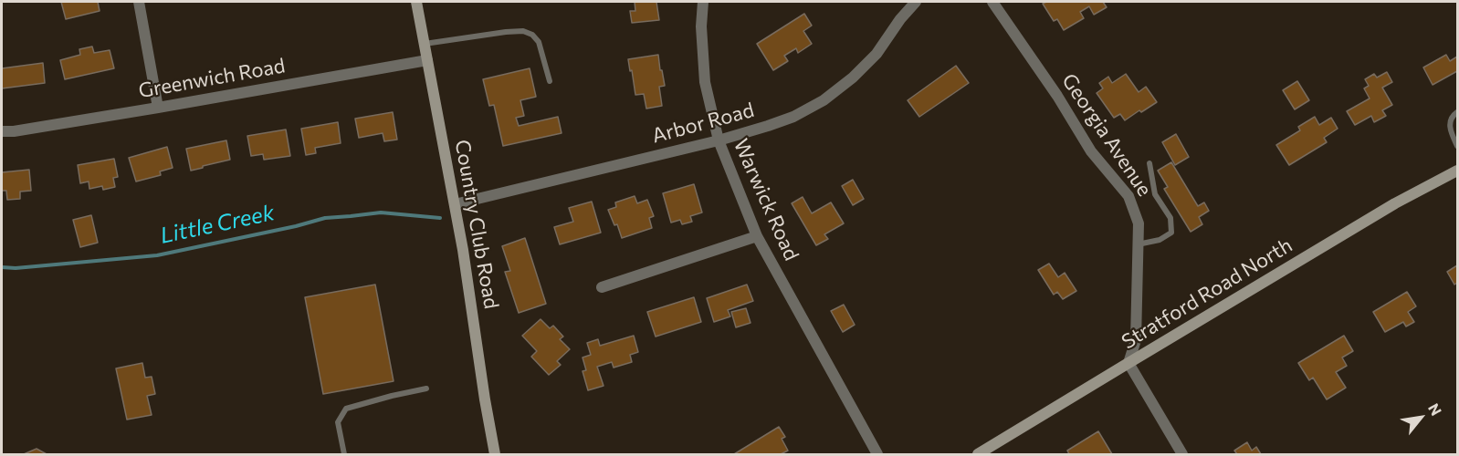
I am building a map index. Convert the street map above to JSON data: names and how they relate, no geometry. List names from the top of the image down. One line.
{"streets":{"main road":["Country Club Road","Stratford Road North"],"street":["Greenwich Road","Arbor Road","Georgia Avenue","Warwick Road"]},"crossings":[["Greenwich Road","Country Club Road"],["Arbor Road","Warwick Road"],["Arbor Road","Country Club Road"],["Georgia Avenue","Stratford Road North"]],"water":["Little Creek"],"north":"top right"}
